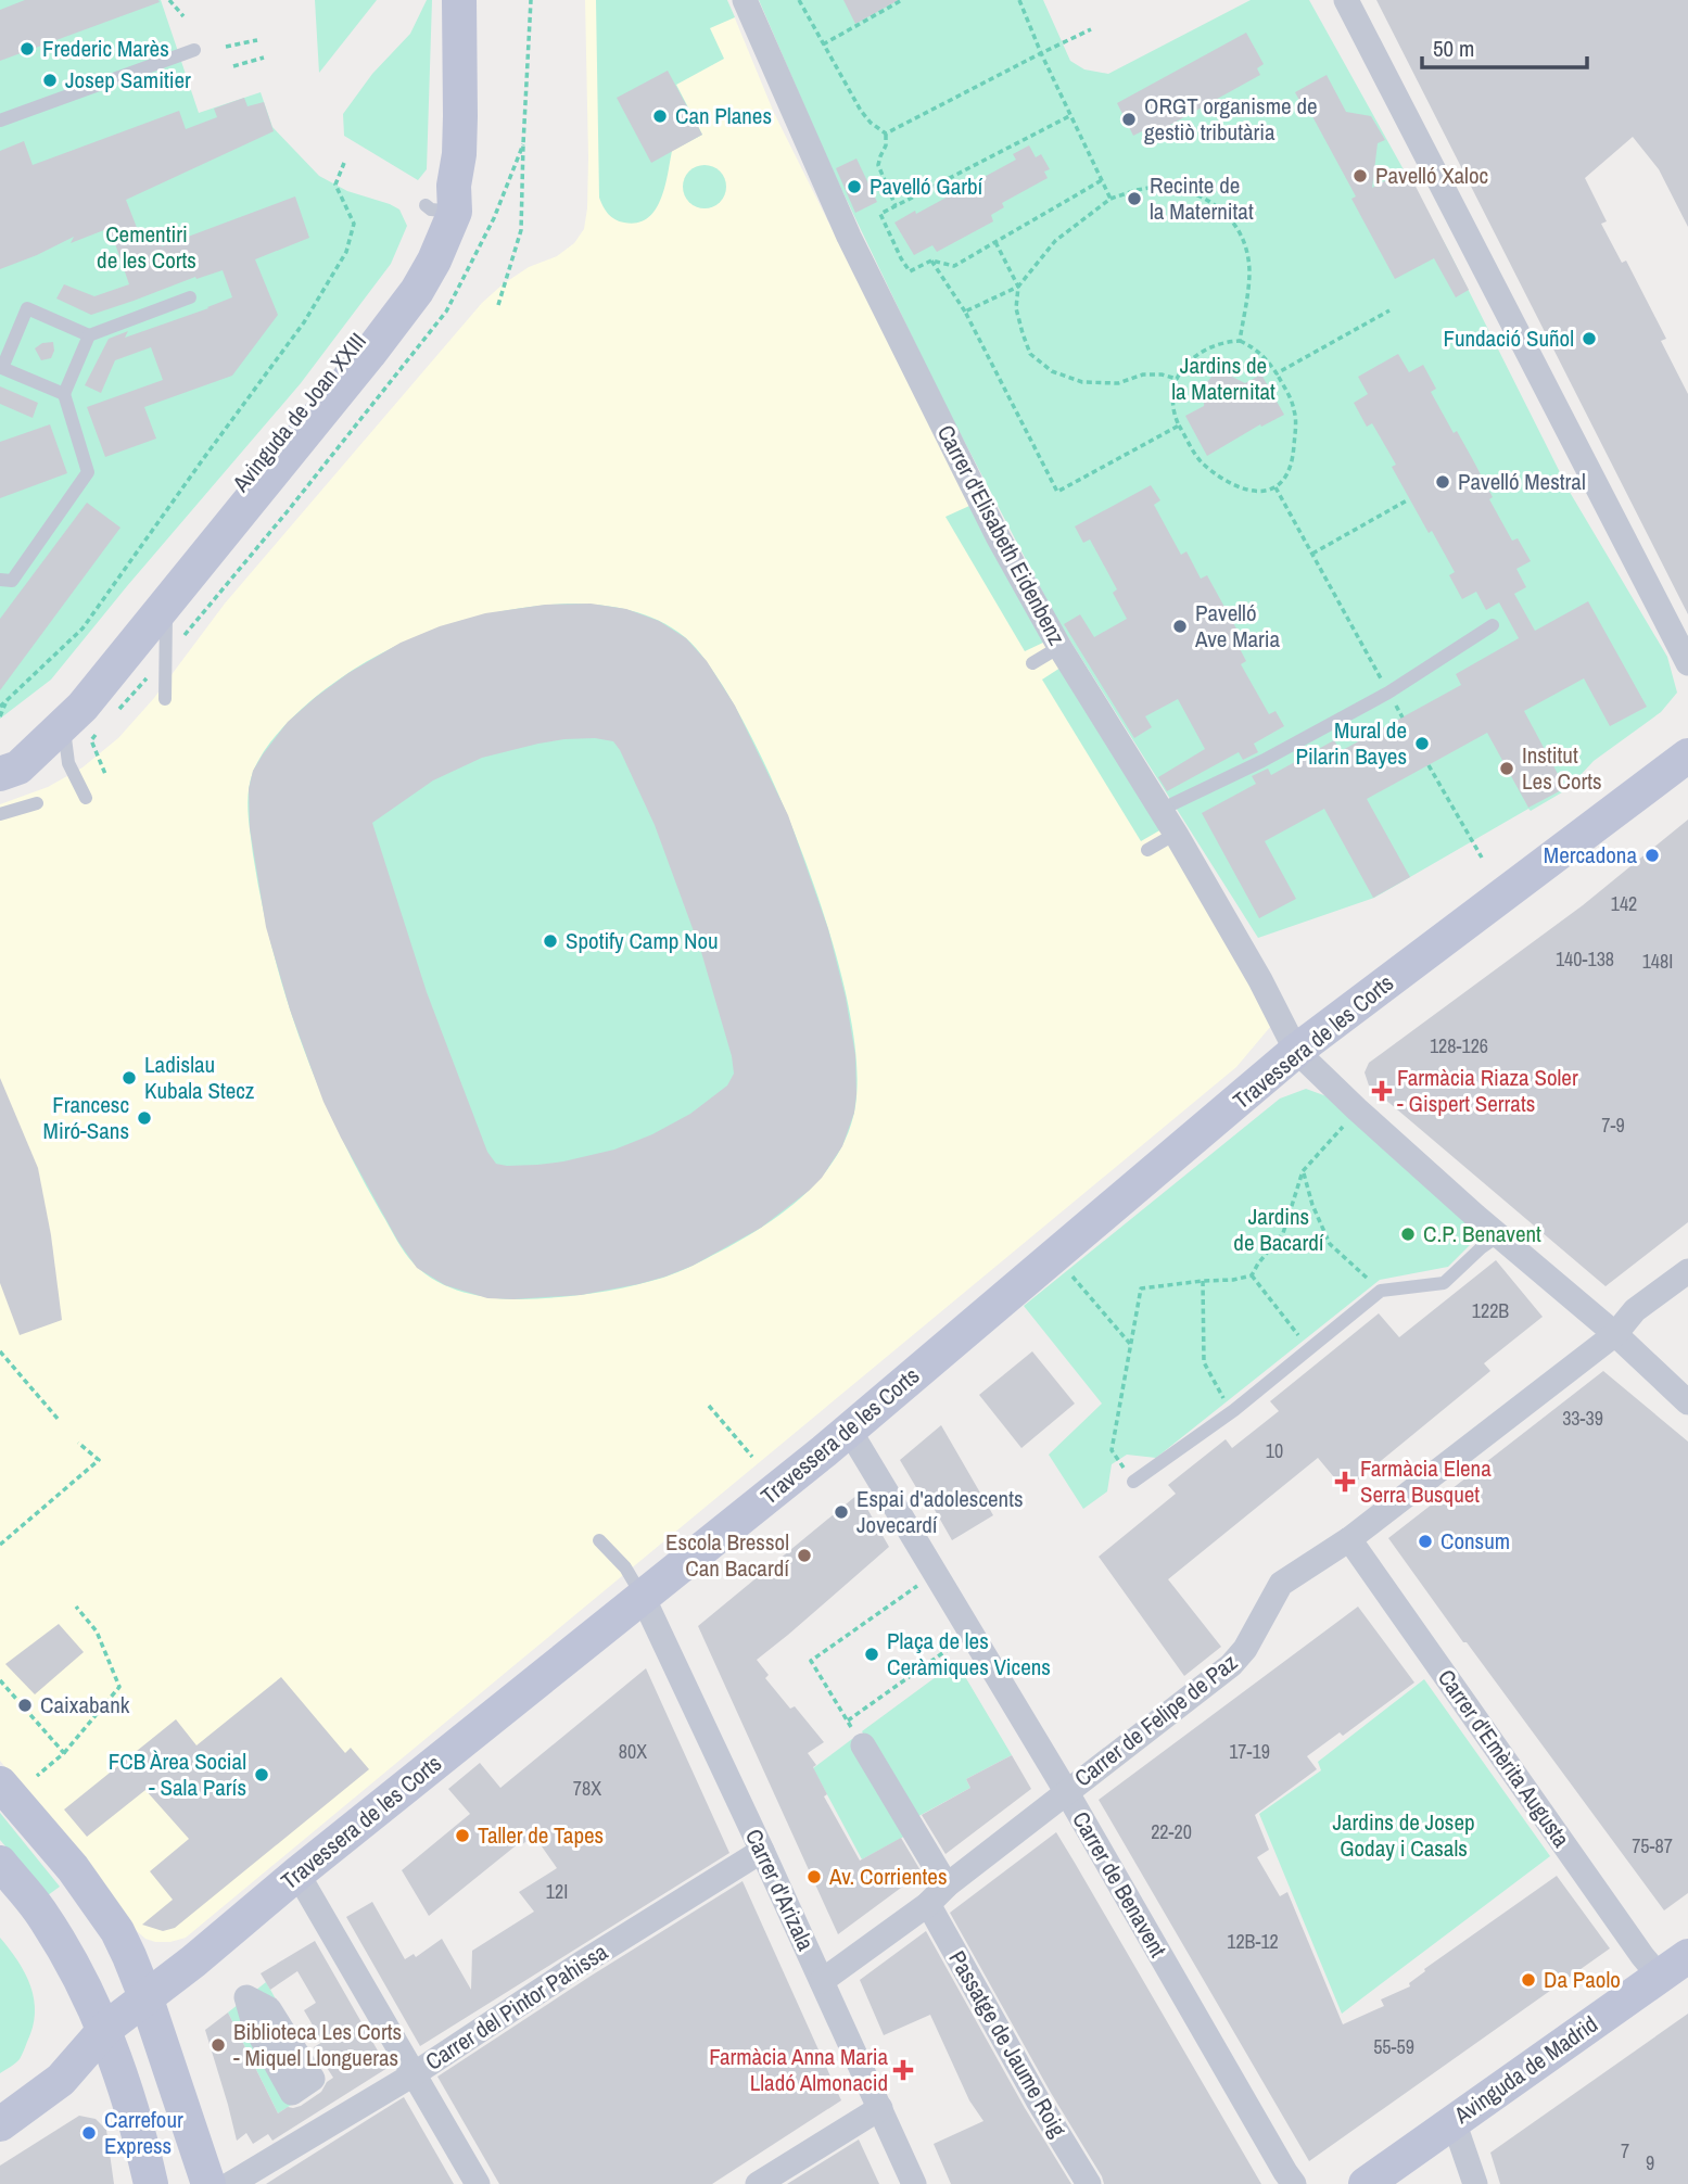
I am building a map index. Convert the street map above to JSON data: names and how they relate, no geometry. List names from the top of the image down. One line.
{"streets":{"main road":["Avinguda de Joan XXIII","Travessera de les Corts","Avinguda de Madrid"],"street":["Carrer d'Elisabeth Eidenbenz","Carrer de Felipe de Paz","Carrer d'Emèrita Augusta","Carrer de Benavent","Carrer d'Arizala","Carrer del Pintor Pahissa","Passatge de Jaume Roig"]},"crossings":[["Carrer d'Elisabeth Eidenbenz","Travessera de les Corts"],["Carrer d'Elisabeth Eidenbenz","Carrer de Felipe de Paz"],["Travessera de les Corts","Carrer de Benavent"],["Travessera de les Corts","Carrer d'Arizala"],["Carrer de Felipe de Paz","Carrer d'Emèrita Augusta"],["Carrer de Felipe de Paz","Carrer de Benavent"],["Carrer de Felipe de Paz","Carrer d'Arizala"],["Carrer de Felipe de Paz","Passatge de Jaume Roig"],["Carrer d'Emèrita Augusta","Avinguda de Madrid"],["Carrer d'Arizala","Carrer del Pintor Pahissa"]],"parks":["Cementiri de les Corts","Jardins de la Maternitat","Jardins de Bacardí","Jardins de Josep Goday i Casals"],"places":{"other":["Frederic Marès","Josep Samitier","Can Planes","ORGT organisme de gestiò tributària","Pavelló Xaloc","Pavelló Garbí","Recinte de la Maternitat","Fundació Suñol","Pavelló Mestral","Pavelló Ave Maria","Mural de Pilarin Bayes","Institut Les Corts","Mercadona","Spotify Camp Nou","Ladislau Kubala Stecz","Francesc Miró-Sans","C.P. Benavent","Espai d'adolescents Jovecardí","Consum","Escola Bressol Can Bacardí","Plaça de les Ceràmiques Vicens","Caixabank","FCB Àrea Social - Sala París","Taller de Tapes","Av. Corrientes","Da Paolo","Biblioteca Les Corts - Miquel Llongueras","Carrefour Express"],"health":["Farmàcia Riaza Soler - Gispert Serrats","Farmàcia Elena Serra Busquet","Farmàcia Anna Maria Lladó Almonacid"]},"house_numbers":["142","140-138","148I","128-126","7-9","122B","33-39","10","80X","17-19","78X","22-20","75-87","12I","12B-12","55-59","7","9"],"scale_bar":"50 m"}
